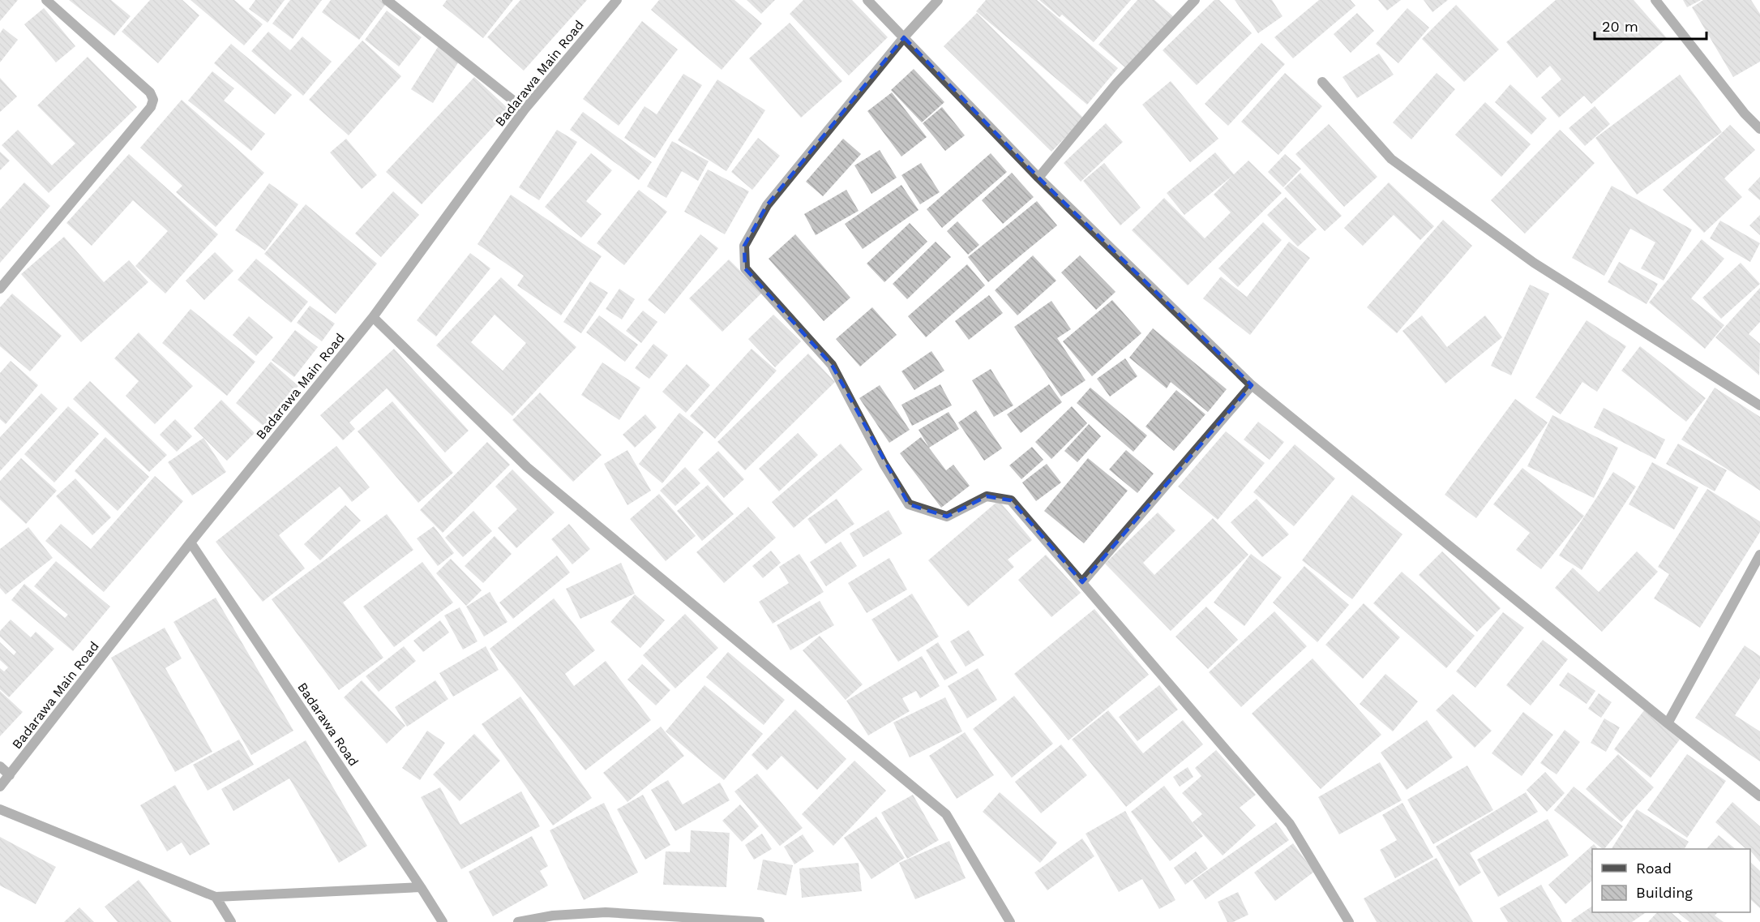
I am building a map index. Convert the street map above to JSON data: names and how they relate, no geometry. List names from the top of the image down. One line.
{"streets":{"street":["Badarawa Main Road","Badarawa Road"]},"crossings":[["Badarawa Main Road","Badarawa Road"]],"legend":["Road","Building"],"scale_bar":"20 m"}
